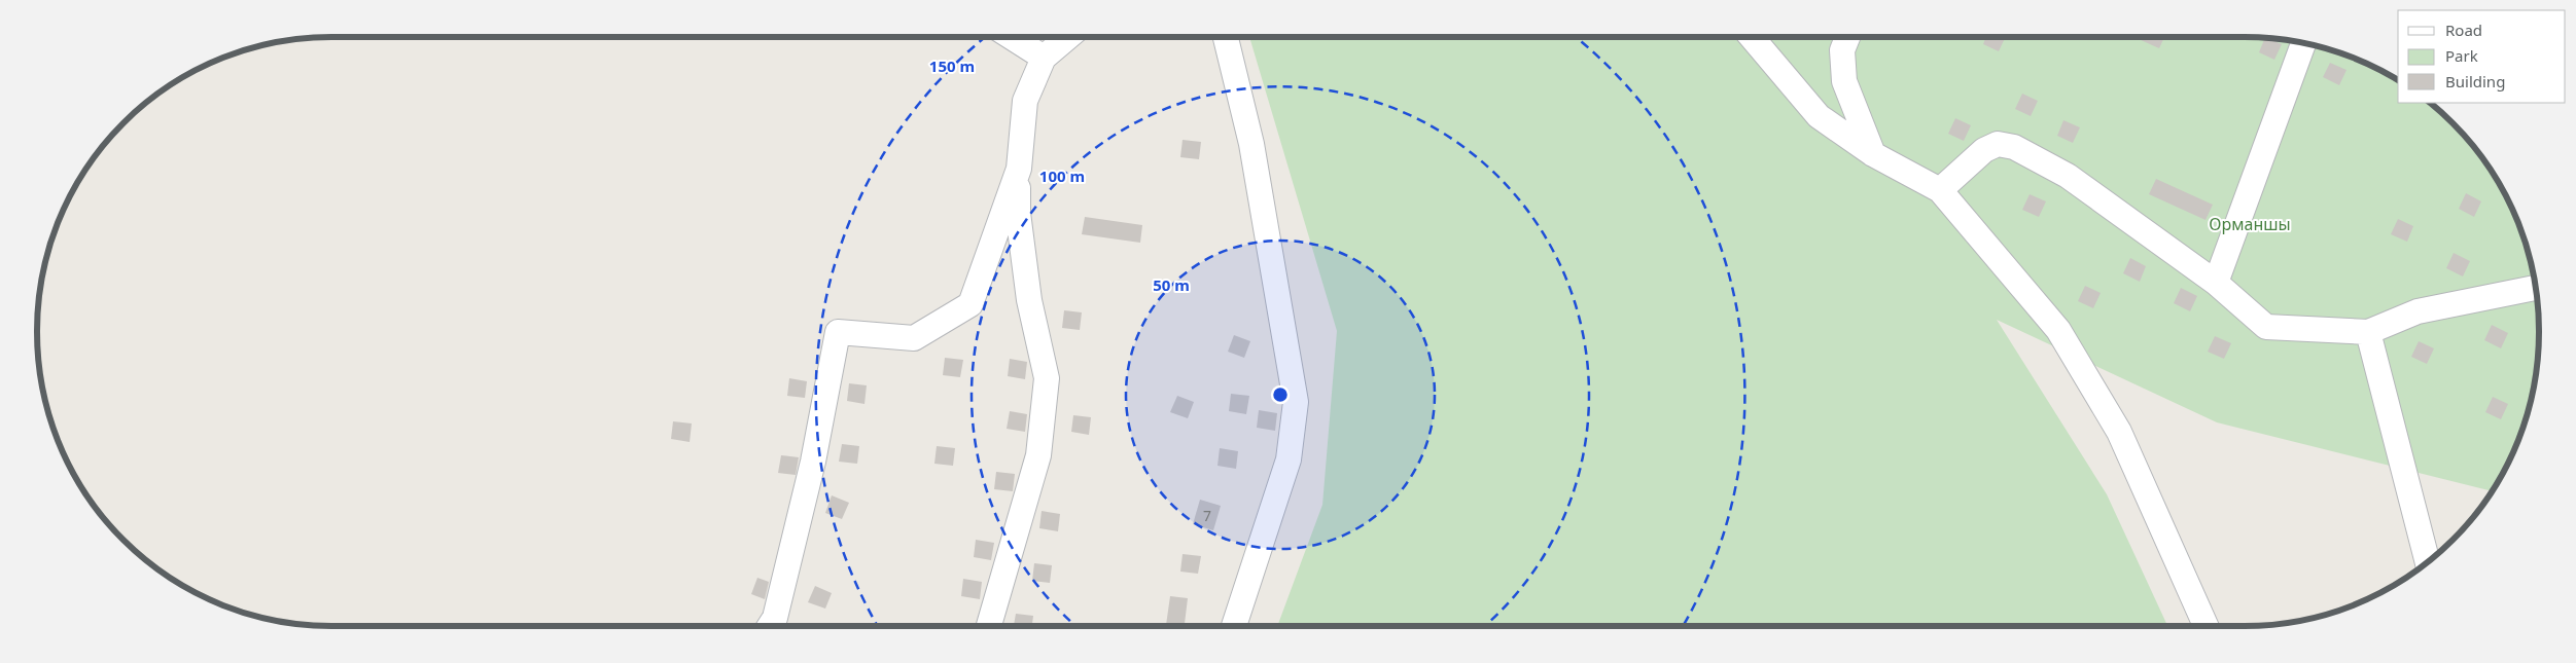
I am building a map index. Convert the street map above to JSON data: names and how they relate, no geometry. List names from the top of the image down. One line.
{"parks":["Орманшы"],"house_numbers":["7"],"legend":["Road","Park","Building"],"rings":["150 m","100 m","50 m"]}
